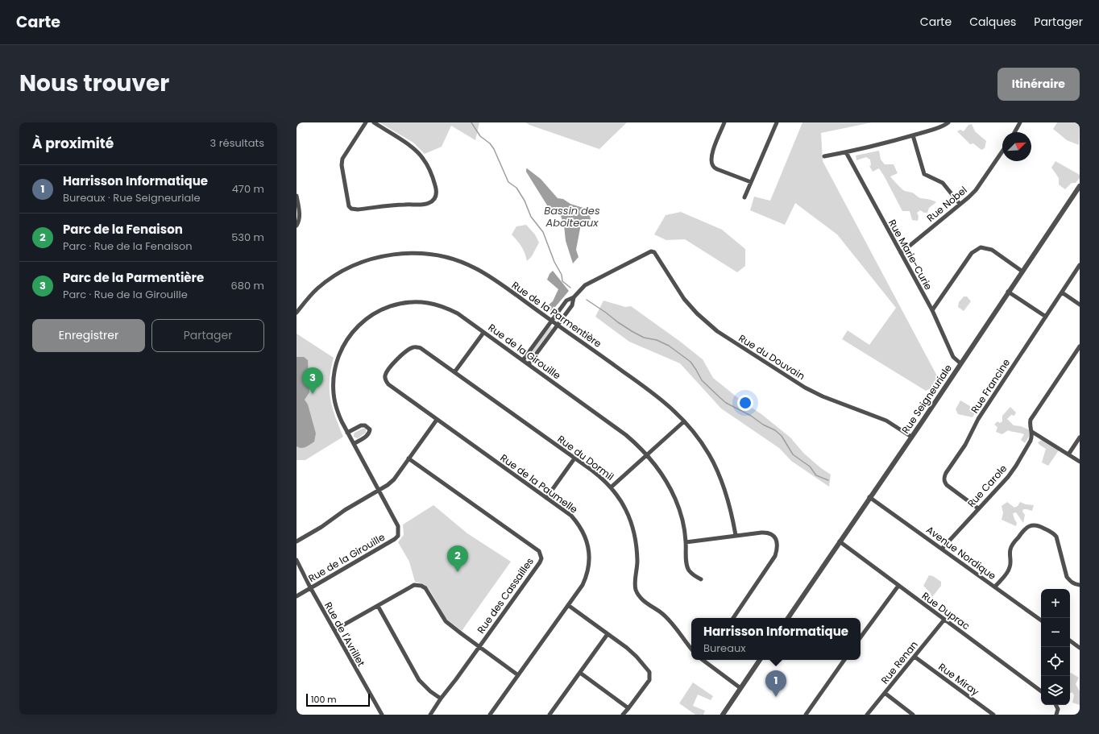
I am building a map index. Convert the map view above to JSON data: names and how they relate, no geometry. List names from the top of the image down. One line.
{"streets":{"street":["Rue Nobel","Rue Marie-Curie","Rue de la Parmentière","Rue de la Girouille","Rue du Douvain","Rue Francine","Rue Seigneuriale","Rue du Dormil","Rue de la Paumelle","Rue Carole","Avenue Nordique","Rue des Cassailles","Rue Duprac","Rue de l'Avrillet","Rue Renan","Rue Miray"]},"crossings":[["Rue Nobel","Rue Marie-Curie"],["Rue Marie-Curie","Rue Seigneuriale"],["Rue de la Girouille","Rue de l'Avrillet"],["Rue du Douvain","Rue Seigneuriale"],["Rue Francine","Rue Carole"],["Rue Seigneuriale","Avenue Nordique"],["Rue Seigneuriale","Rue Duprac"],["Rue du Dormil","Rue de la Paumelle"],["Rue Carole","Avenue Nordique"],["Rue Duprac","Rue Renan"],["Rue Renan","Rue Miray"]],"water":["Bassin des Aboiteaux"],"scale_bar":"100 m","north":"top right","page":{"header":"Carte","nav":["Carte","Calques","Partager"],"title":"Nous trouver","buttons":["Itinéraire",["Enregistrer","Partager"]],"heading":["À proximité","3 résultats"],"list":[{"mark":"1","name":"Harrisson Informatique","note":"Bureaux · Rue Seigneuriale","value":"470 m"},{"mark":"2","name":"Parc de la Fenaison","note":"Parc · Rue de la Fenaison","value":"530 m"},{"mark":"3","name":"Parc de la Parmentière","note":"Parc · Rue de la Girouille","value":"680 m"}],"pins":["3","2","1"],"map_buttons":["+","−"],"popup":["Harrisson Informatique","Bureaux"],"scale":"100 m"}}
